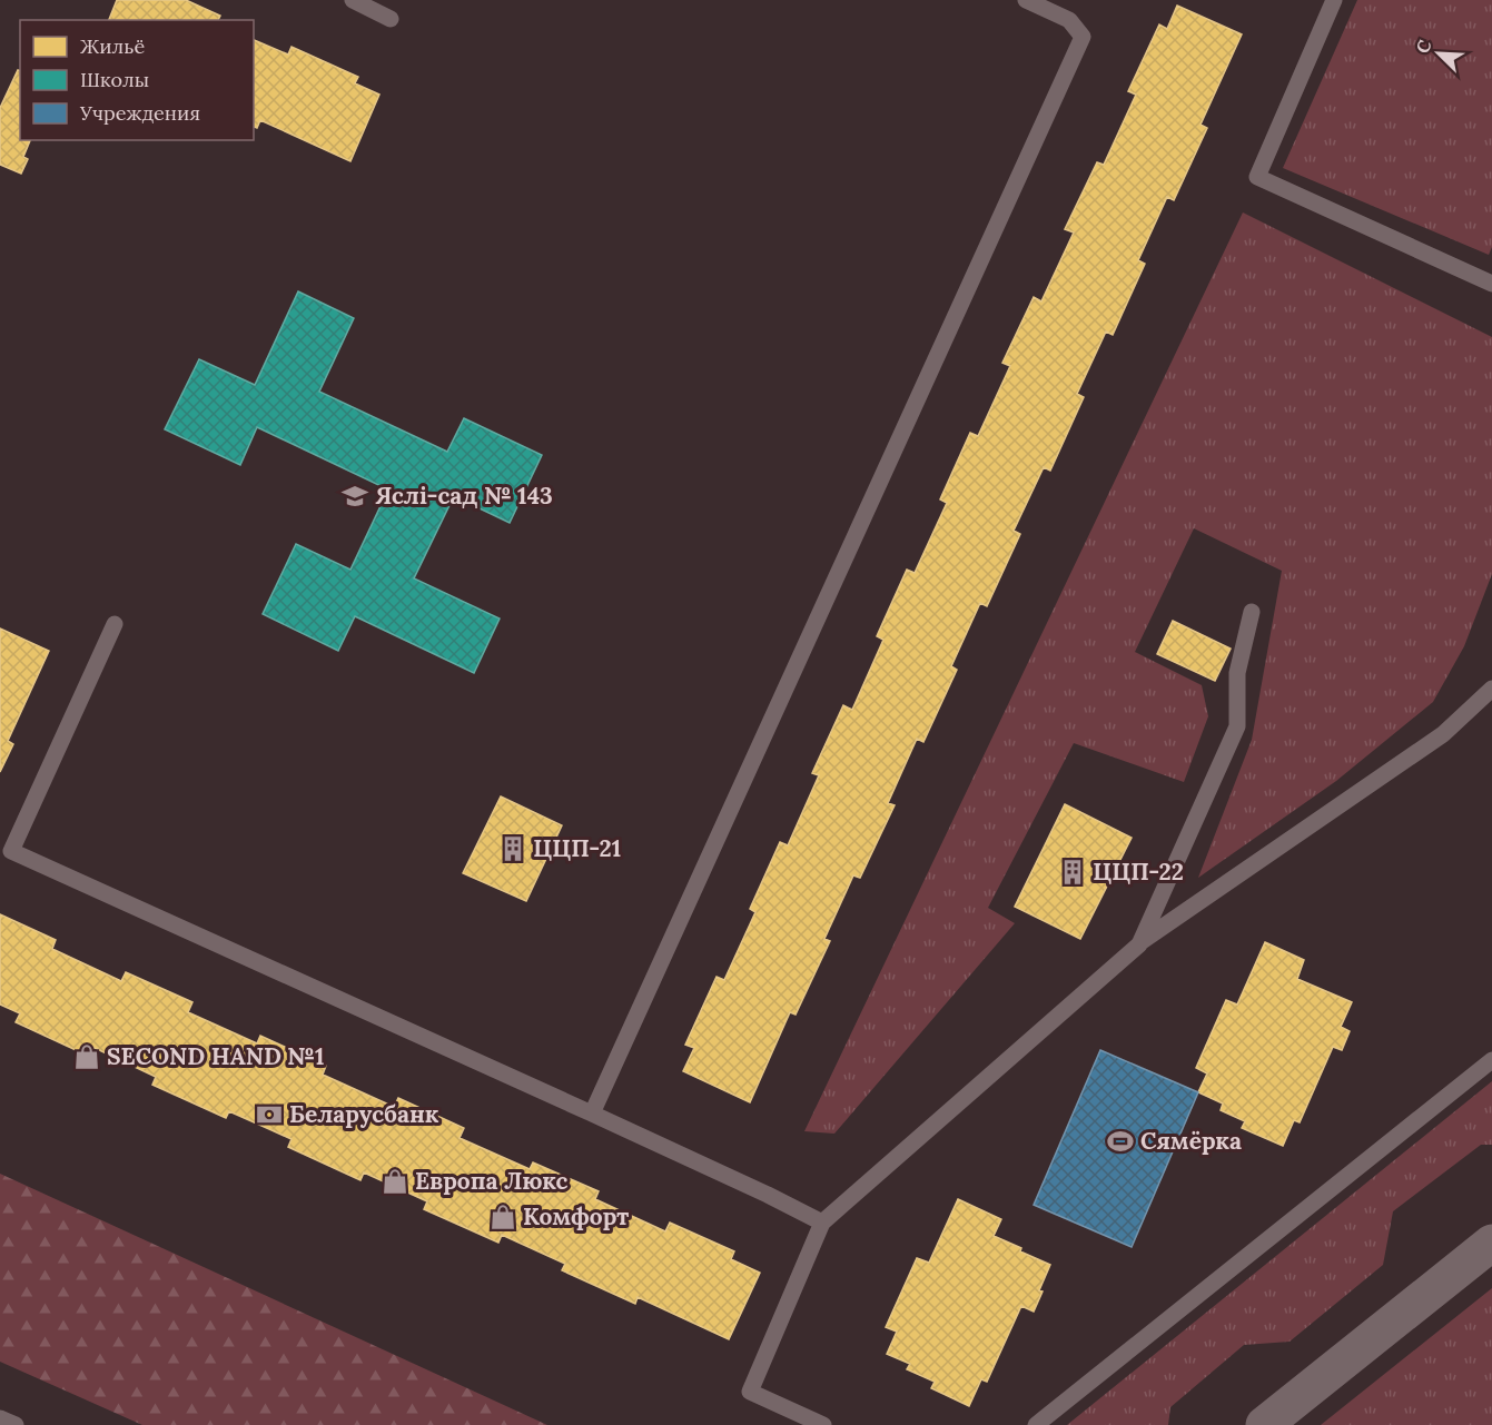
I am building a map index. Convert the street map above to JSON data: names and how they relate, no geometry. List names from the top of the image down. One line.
{"places":{"school or university":["Яслі-сад № 143"],"building":["ЦЦП-21","ЦЦП-22"],"shop":["SECOND HAND №1","Европа Люкс","Комфорт"],"bank":["Беларусбанк"],"sports":["Сямёрка"]},"legend":["Жильё","Школы","Учреждения"],"north":"top left"}
